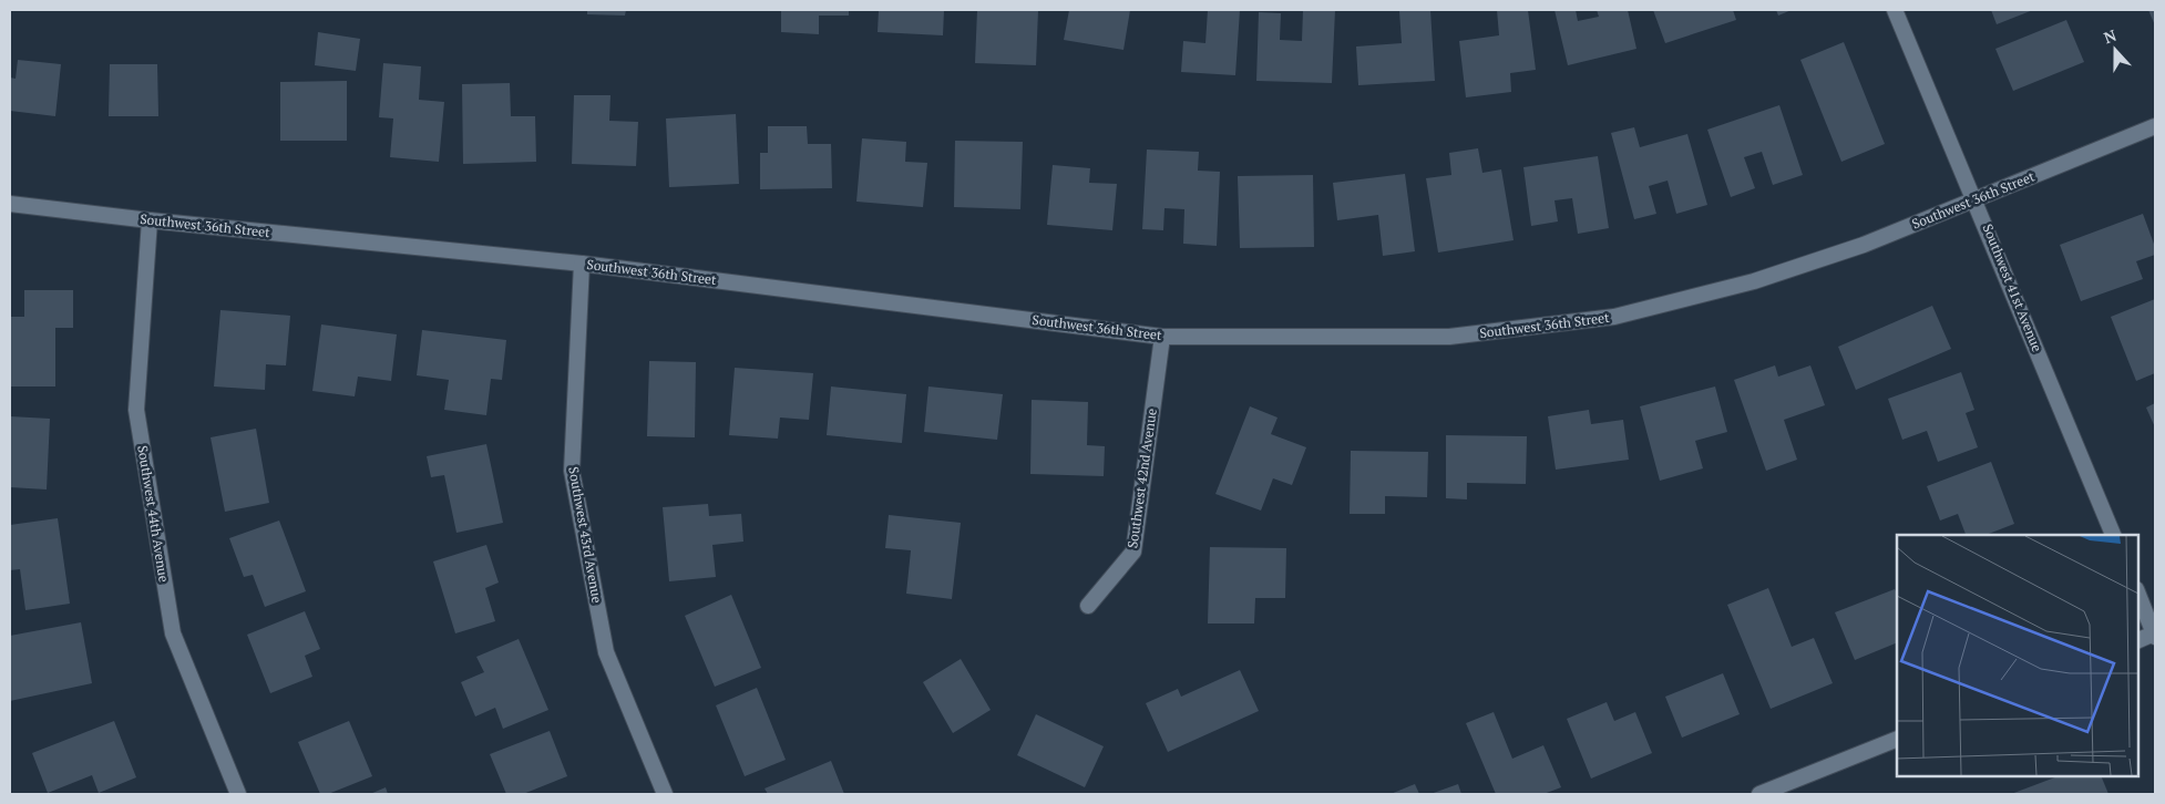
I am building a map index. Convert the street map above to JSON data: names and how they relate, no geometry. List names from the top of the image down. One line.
{"streets":{"street":["Southwest 36th Street","Southwest 41st Avenue","Southwest 42nd Avenue","Southwest 44th Avenue","Southwest 43rd Avenue"]},"crossings":[["Southwest 36th Street","Southwest 41st Avenue"],["Southwest 36th Street","Southwest 42nd Avenue"],["Southwest 36th Street","Southwest 44th Avenue"],["Southwest 36th Street","Southwest 43rd Avenue"]],"north":"top"}
